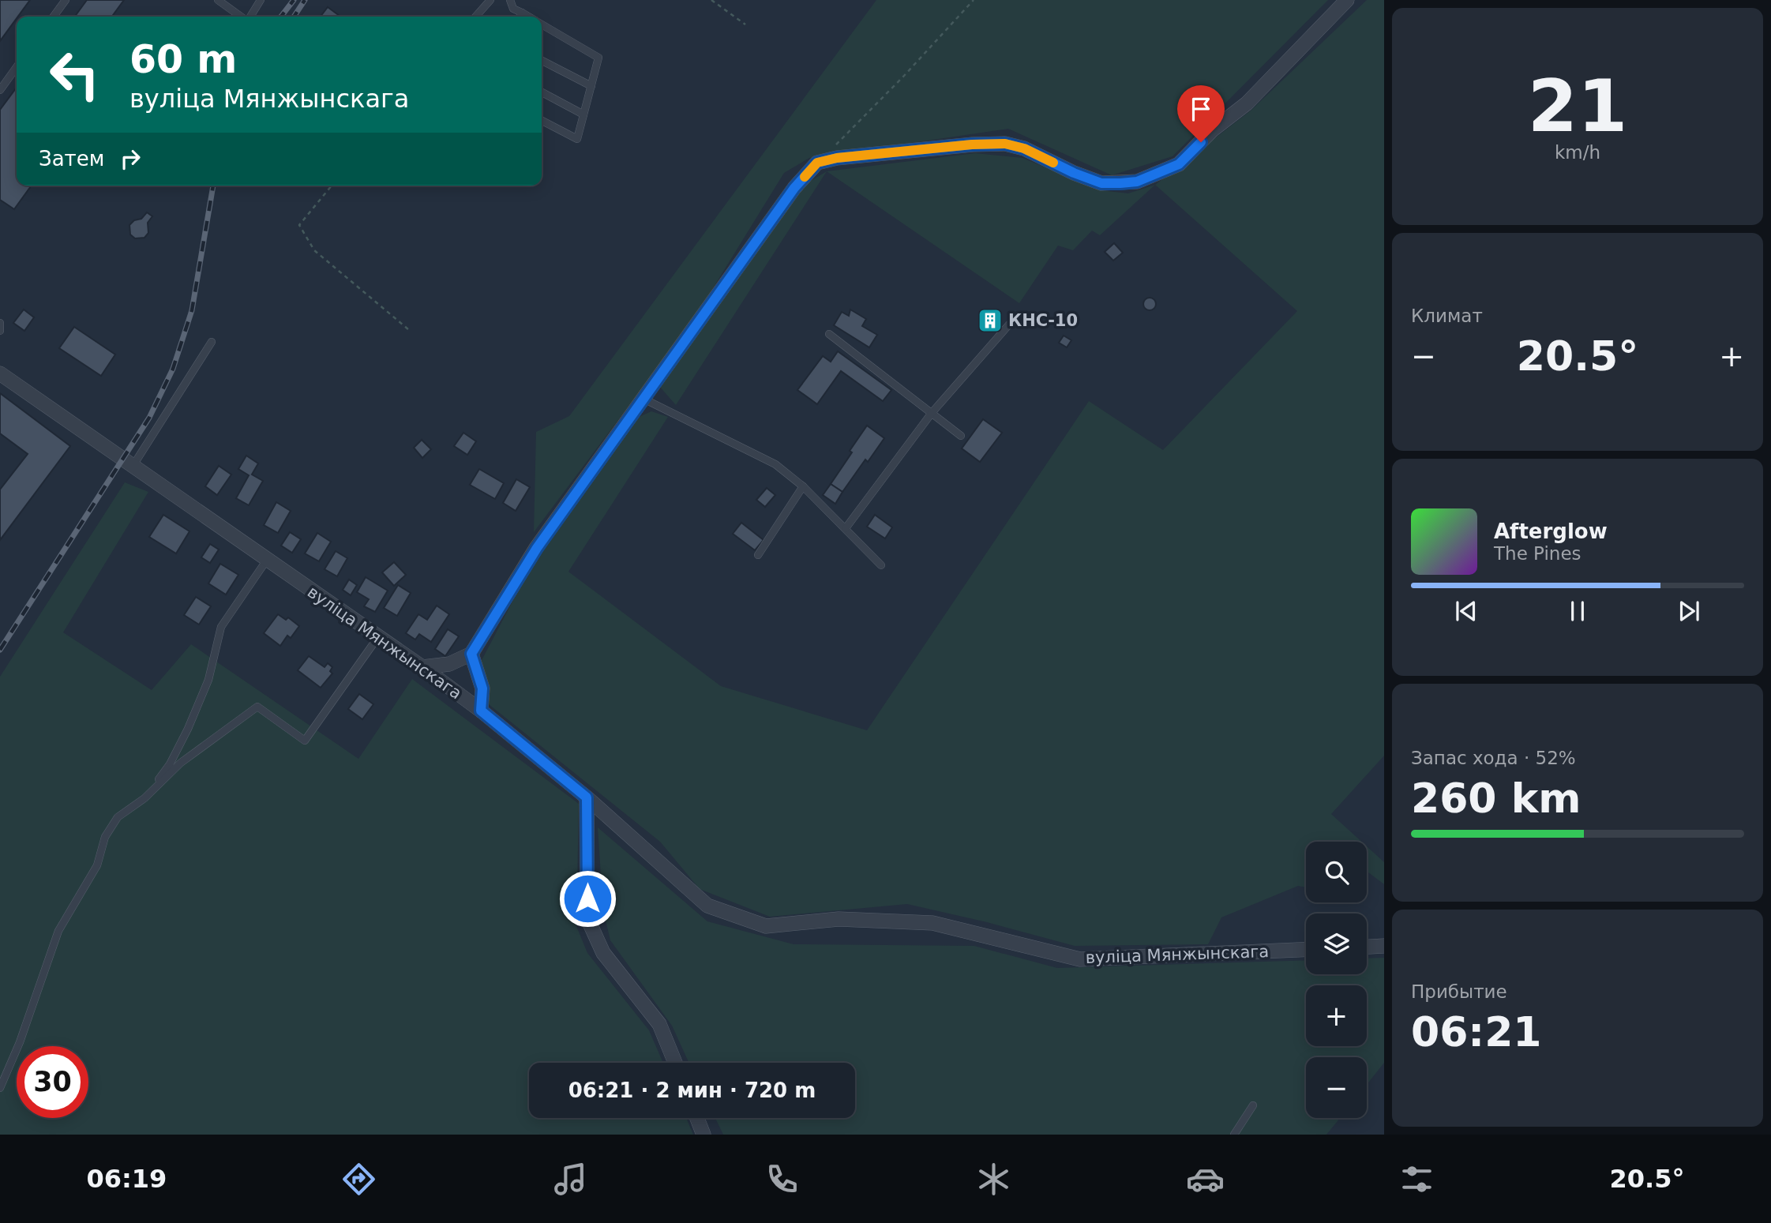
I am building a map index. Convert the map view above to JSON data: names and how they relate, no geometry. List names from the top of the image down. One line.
{"streets":{"street":["вуліца Мянжынскага"]},"places":{"building":["КНС-10"]},"page":{"tile":[["21","km/h"],"Климат",["Запас хода · 52%","260 km"],["Прибытие","06:21"]],"turn":["60 m","вуліца Мянжынскага"],"then":"Затем","heat":["−","20.5°","+"],"song":["Afterglow","The Pines"],"map_buttons":["+","−"],"limit":"30","trip":"06:21 · 2 мин · 720 m","tabs":["06:19","20.5°"]}}
